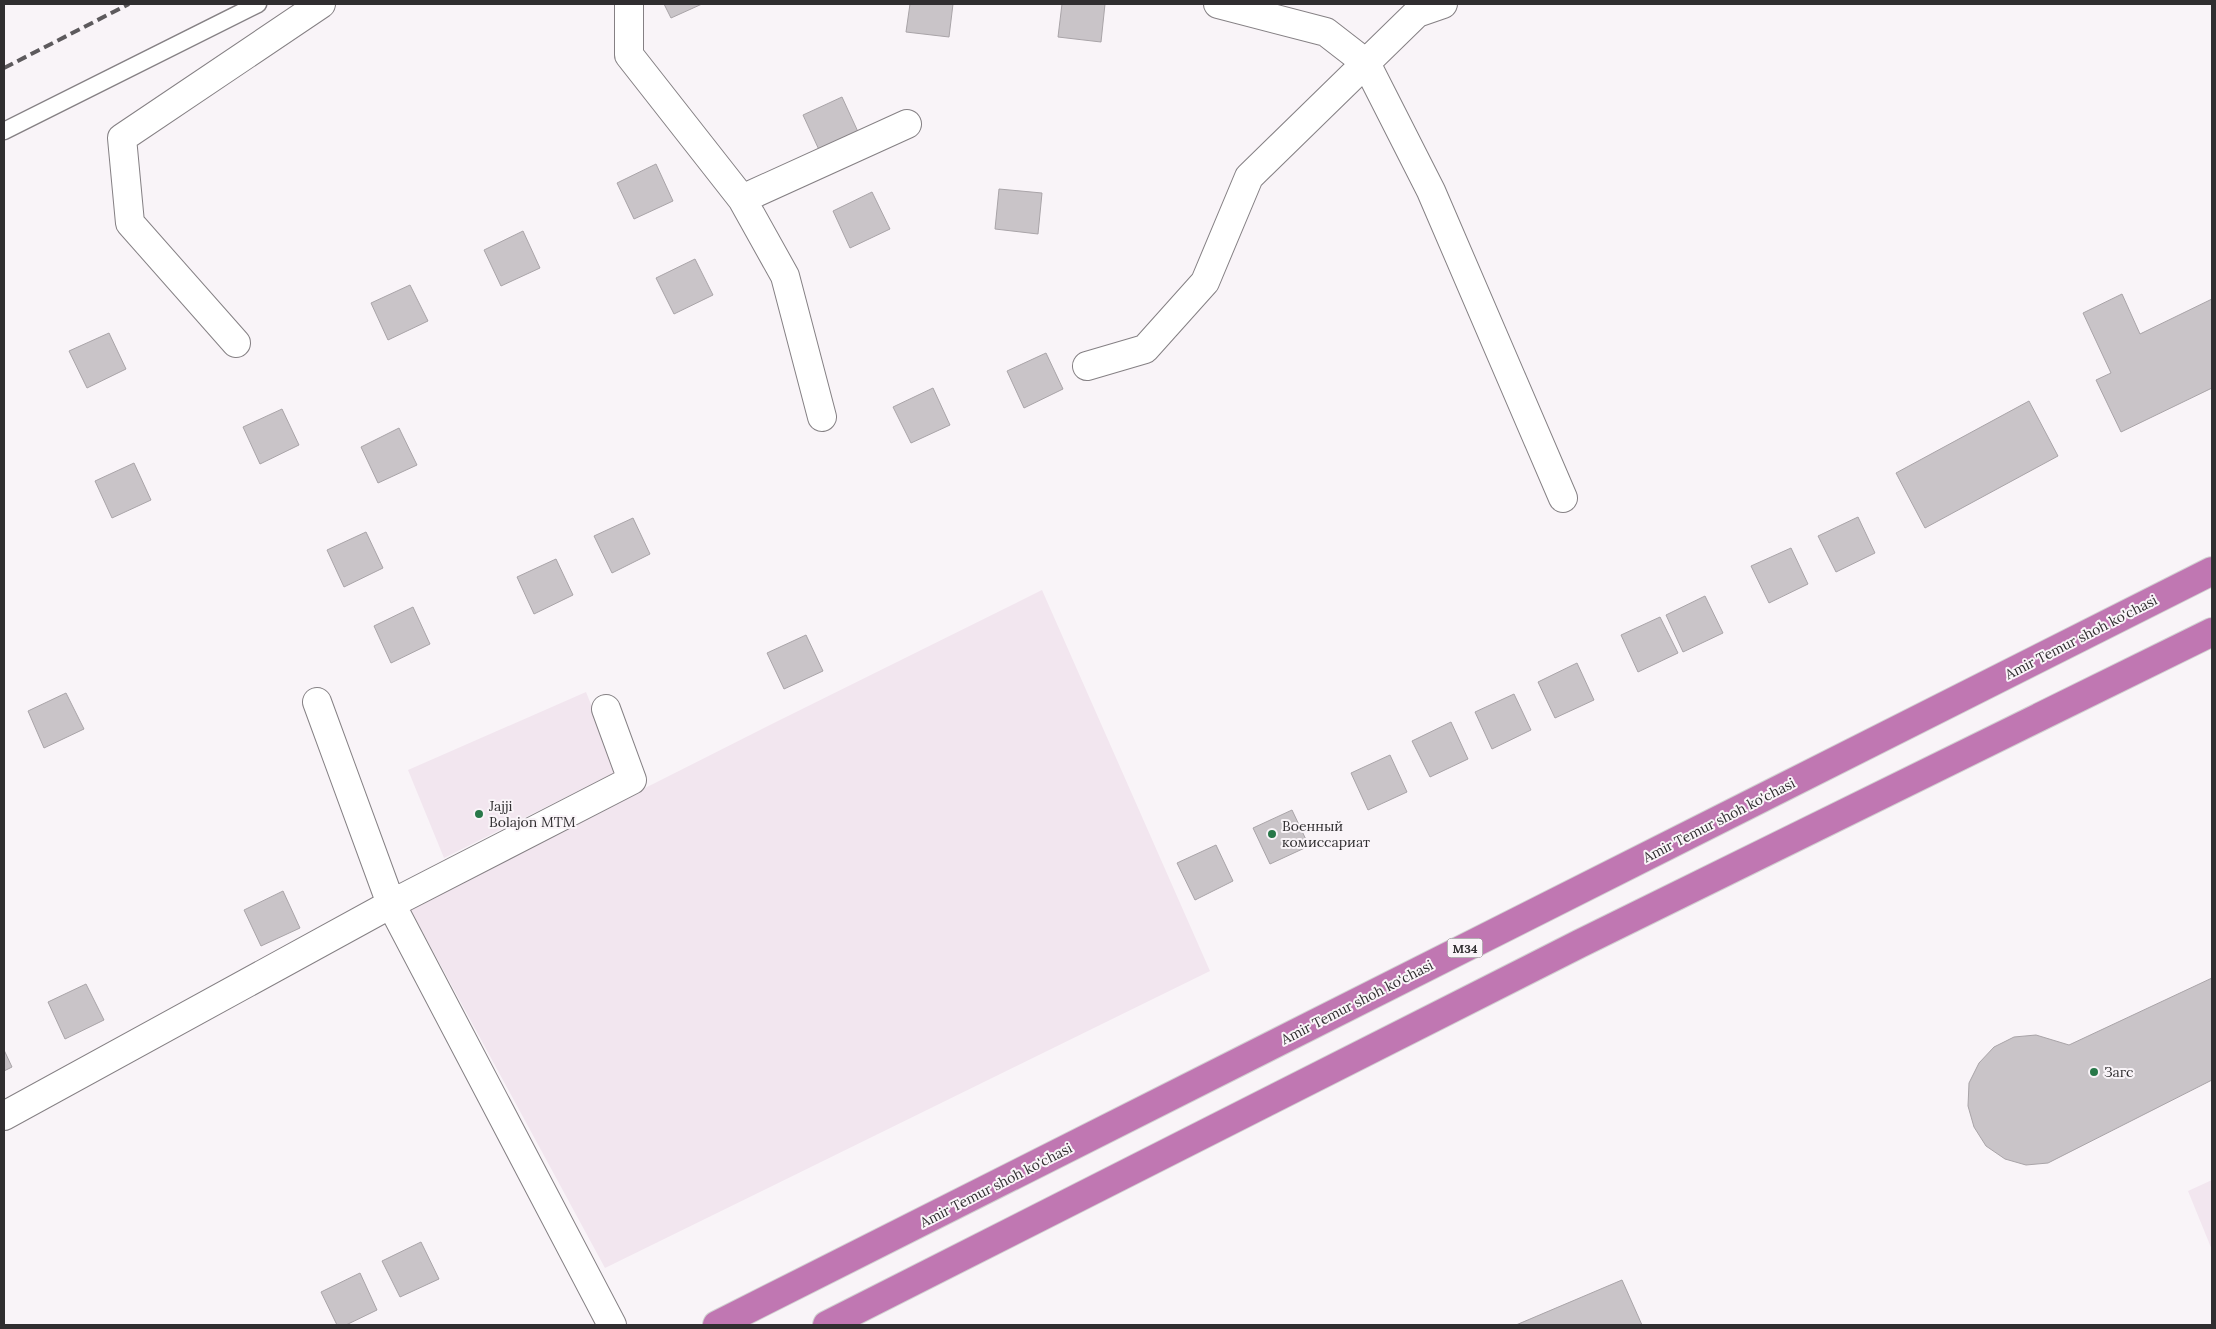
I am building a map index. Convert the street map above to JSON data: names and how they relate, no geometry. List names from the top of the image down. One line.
{"streets":{"highway":["Amir Temur shoh ko'chasi","M34"]},"places":["Jajji Bolajon MTM","Военный комиссариат","Загс"]}
